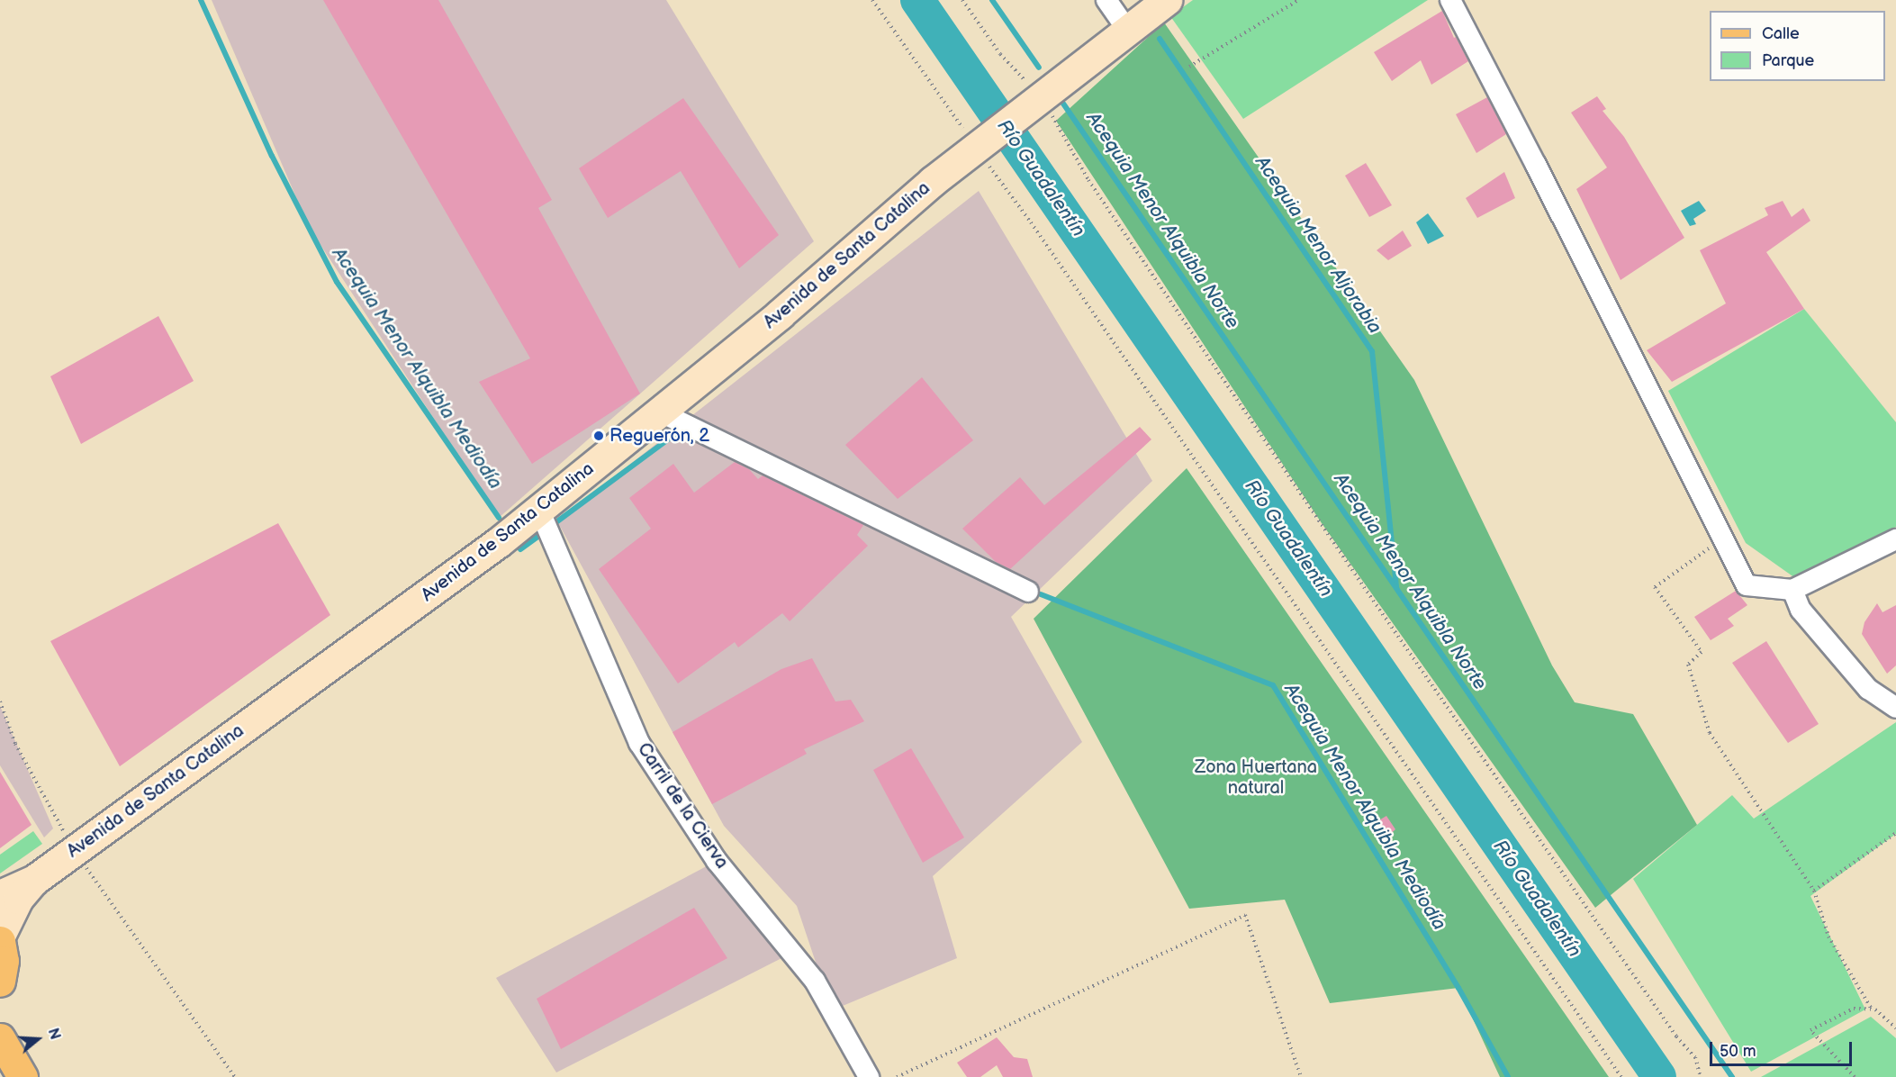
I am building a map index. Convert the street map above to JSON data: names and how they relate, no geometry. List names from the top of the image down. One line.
{"streets":{"main road":["Avenida de Santa Catalina"],"street":["Carril de la Cierva"]},"crossings":[["Avenida de Santa Catalina","Carril de la Cierva"]],"water":["Río Guadalentín","Acequia Menor Alquibla Norte","Acequia Menor Aljorabia","Acequia Menor Alquibla Mediodía"],"parks":["Zona Huertana natural"],"places":["Reguerón, 2"],"legend":["Calle","Parque"],"scale_bar":"50 m","north":"right"}
